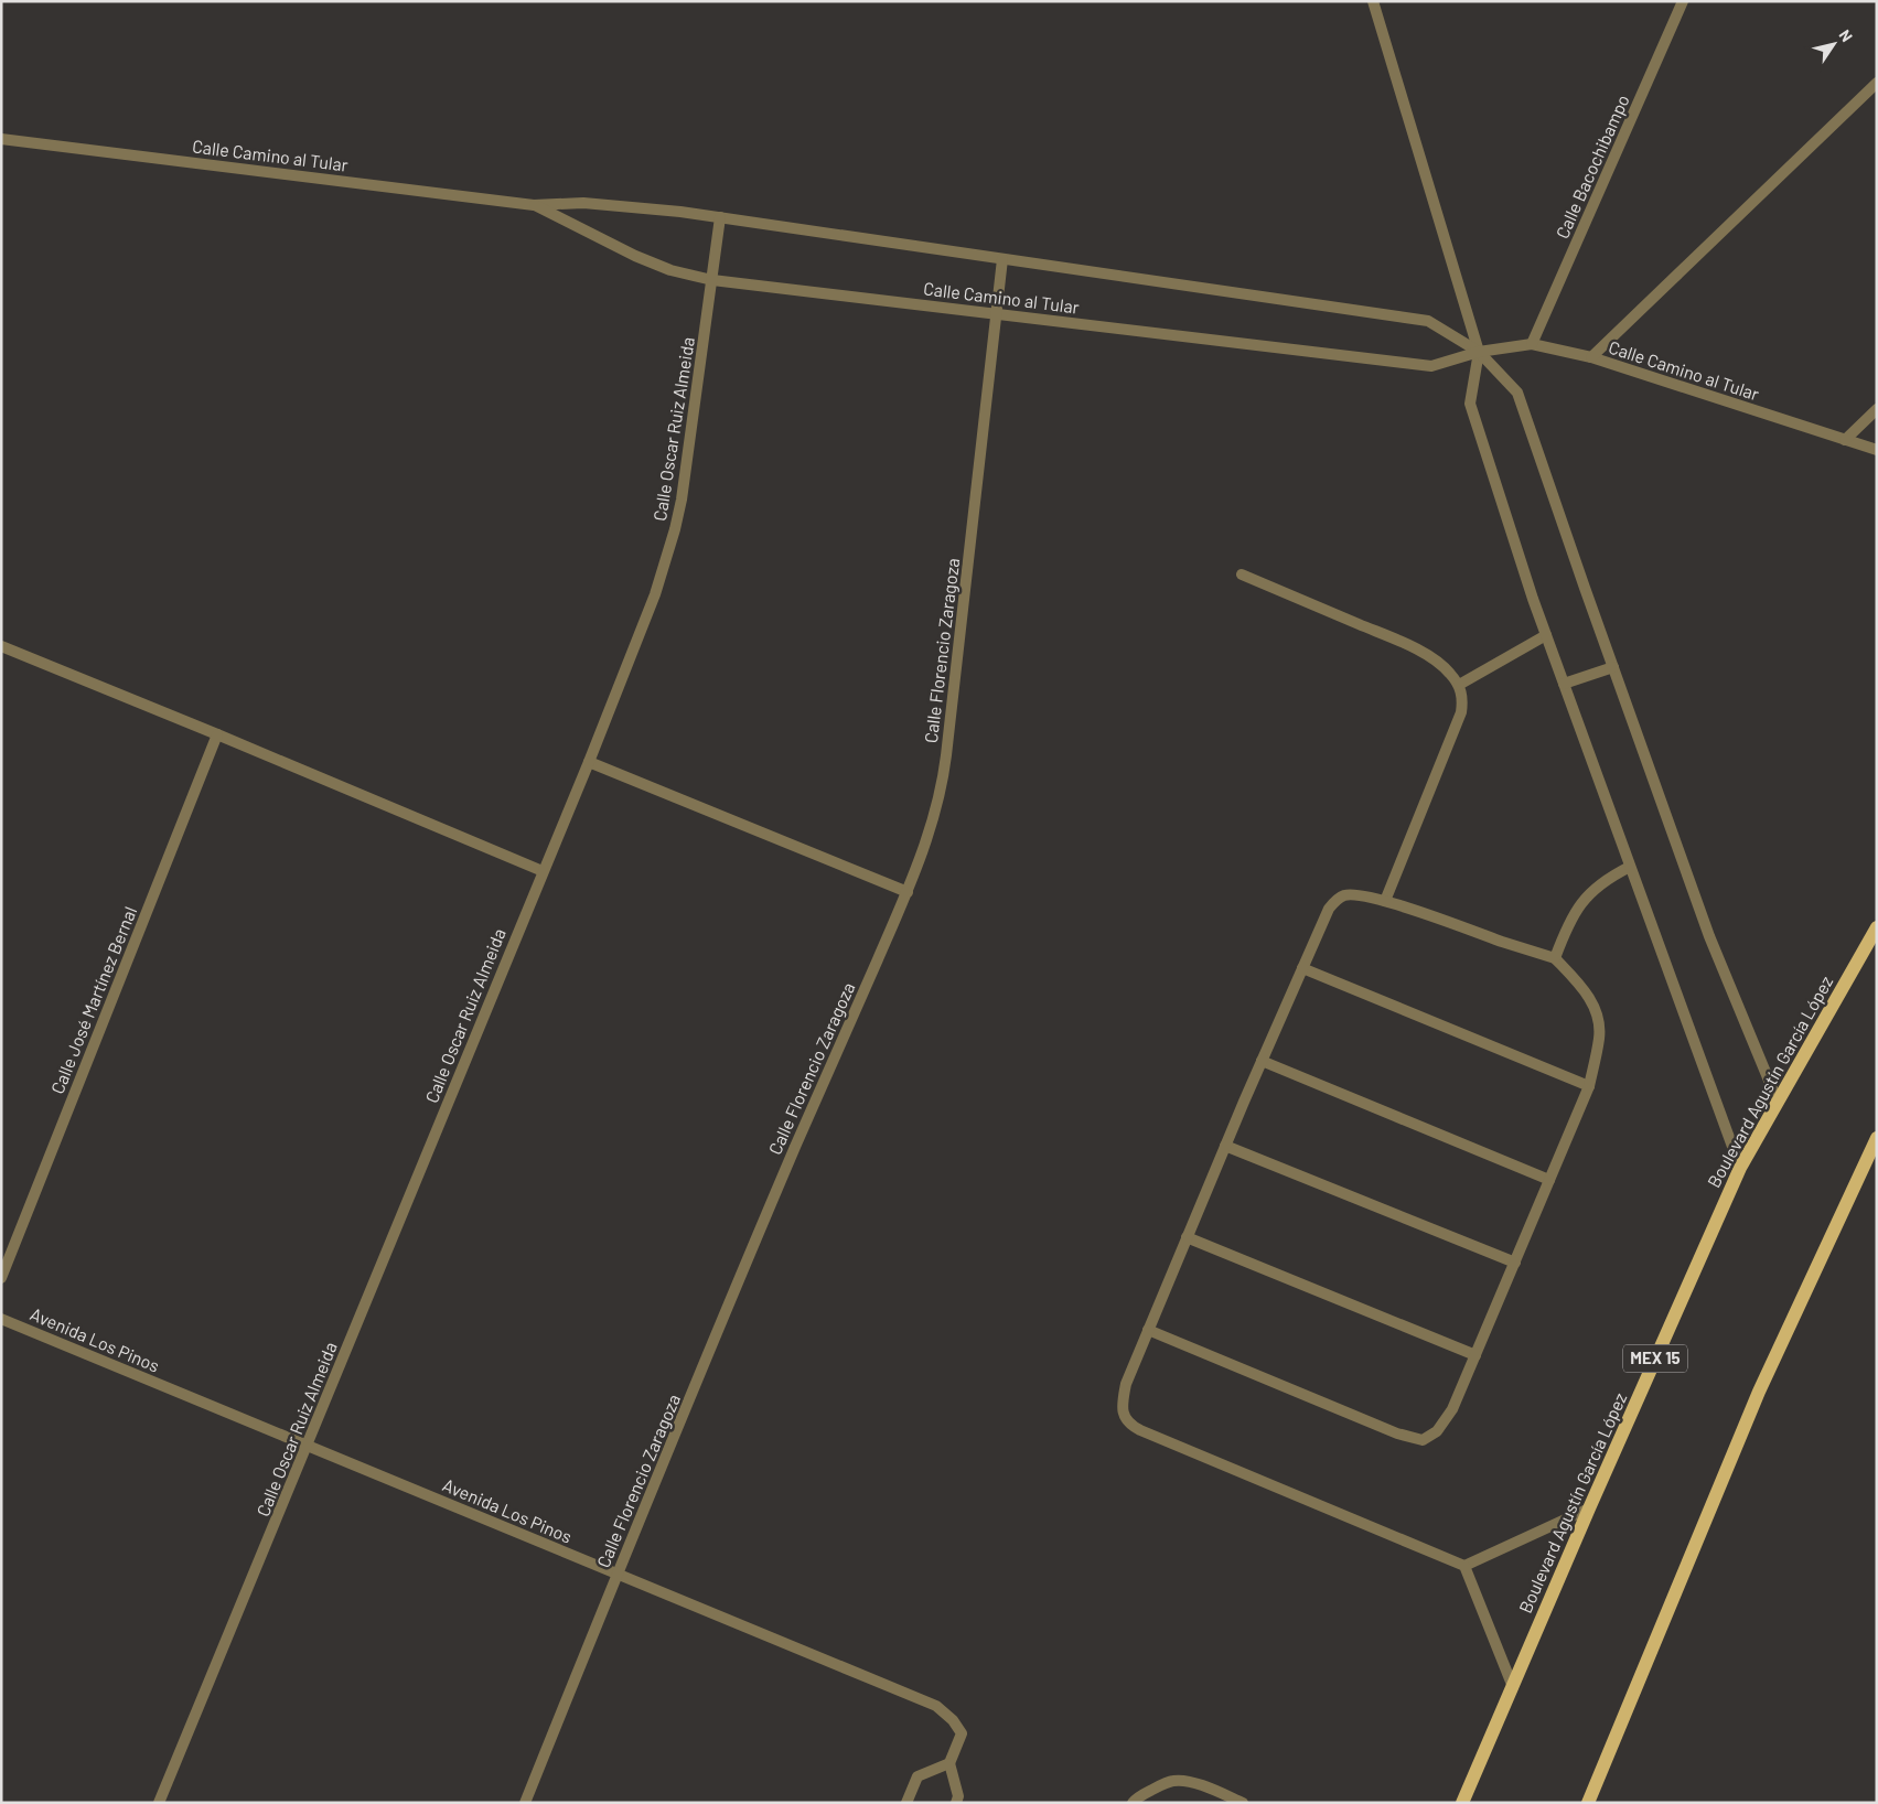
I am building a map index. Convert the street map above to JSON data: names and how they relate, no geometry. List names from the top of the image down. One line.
{"streets":{"main road":["Boulevard Agustín García López","MEX 15"],"street":["Calle Camino al Tular","Calle Bacochibampo","Calle Oscar Ruiz Almeida","Calle Florencio Zaragoza","Calle José Martínez Bernal","Avenida Los Pinos"]},"crossings":[["Calle Camino al Tular","Calle Bacochibampo"],["Calle Camino al Tular","Calle Oscar Ruiz Almeida"],["Calle Camino al Tular","Calle Florencio Zaragoza"],["Calle Oscar Ruiz Almeida","Avenida Los Pinos"],["Calle Florencio Zaragoza","Avenida Los Pinos"]],"north":"top right"}
